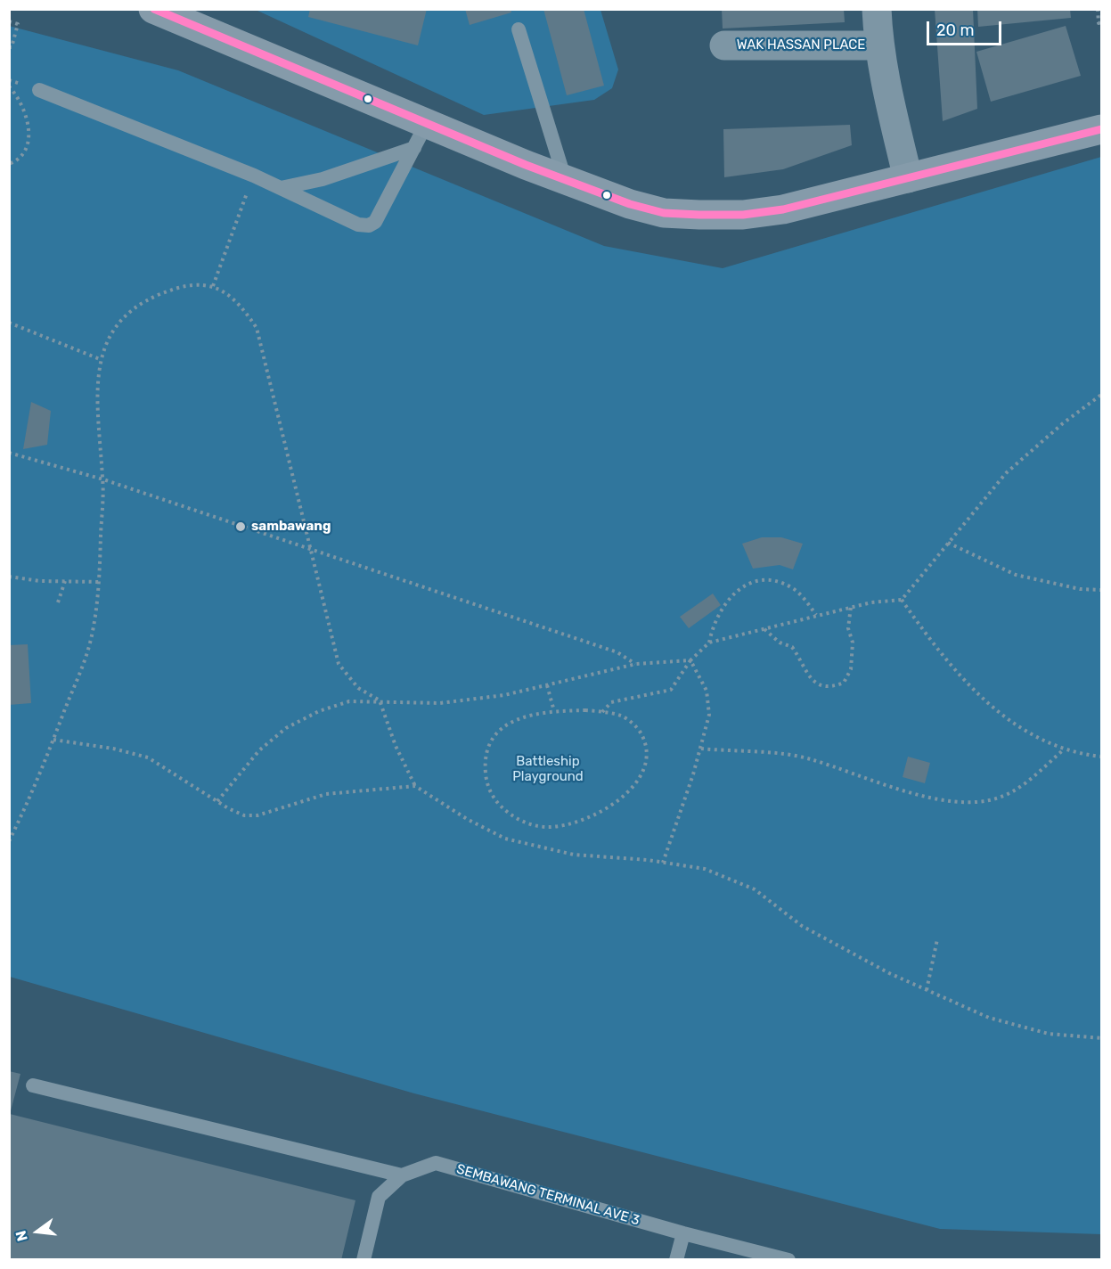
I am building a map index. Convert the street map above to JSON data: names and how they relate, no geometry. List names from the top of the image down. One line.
{"streets":{"street":["WAK HASSAN PLACE"],"lane":["SEMBAWANG TERMINAL AVE 3"]},"parks":["Battleship Playground"],"places":["sambawang"],"scale_bar":"20 m","north":"left"}
